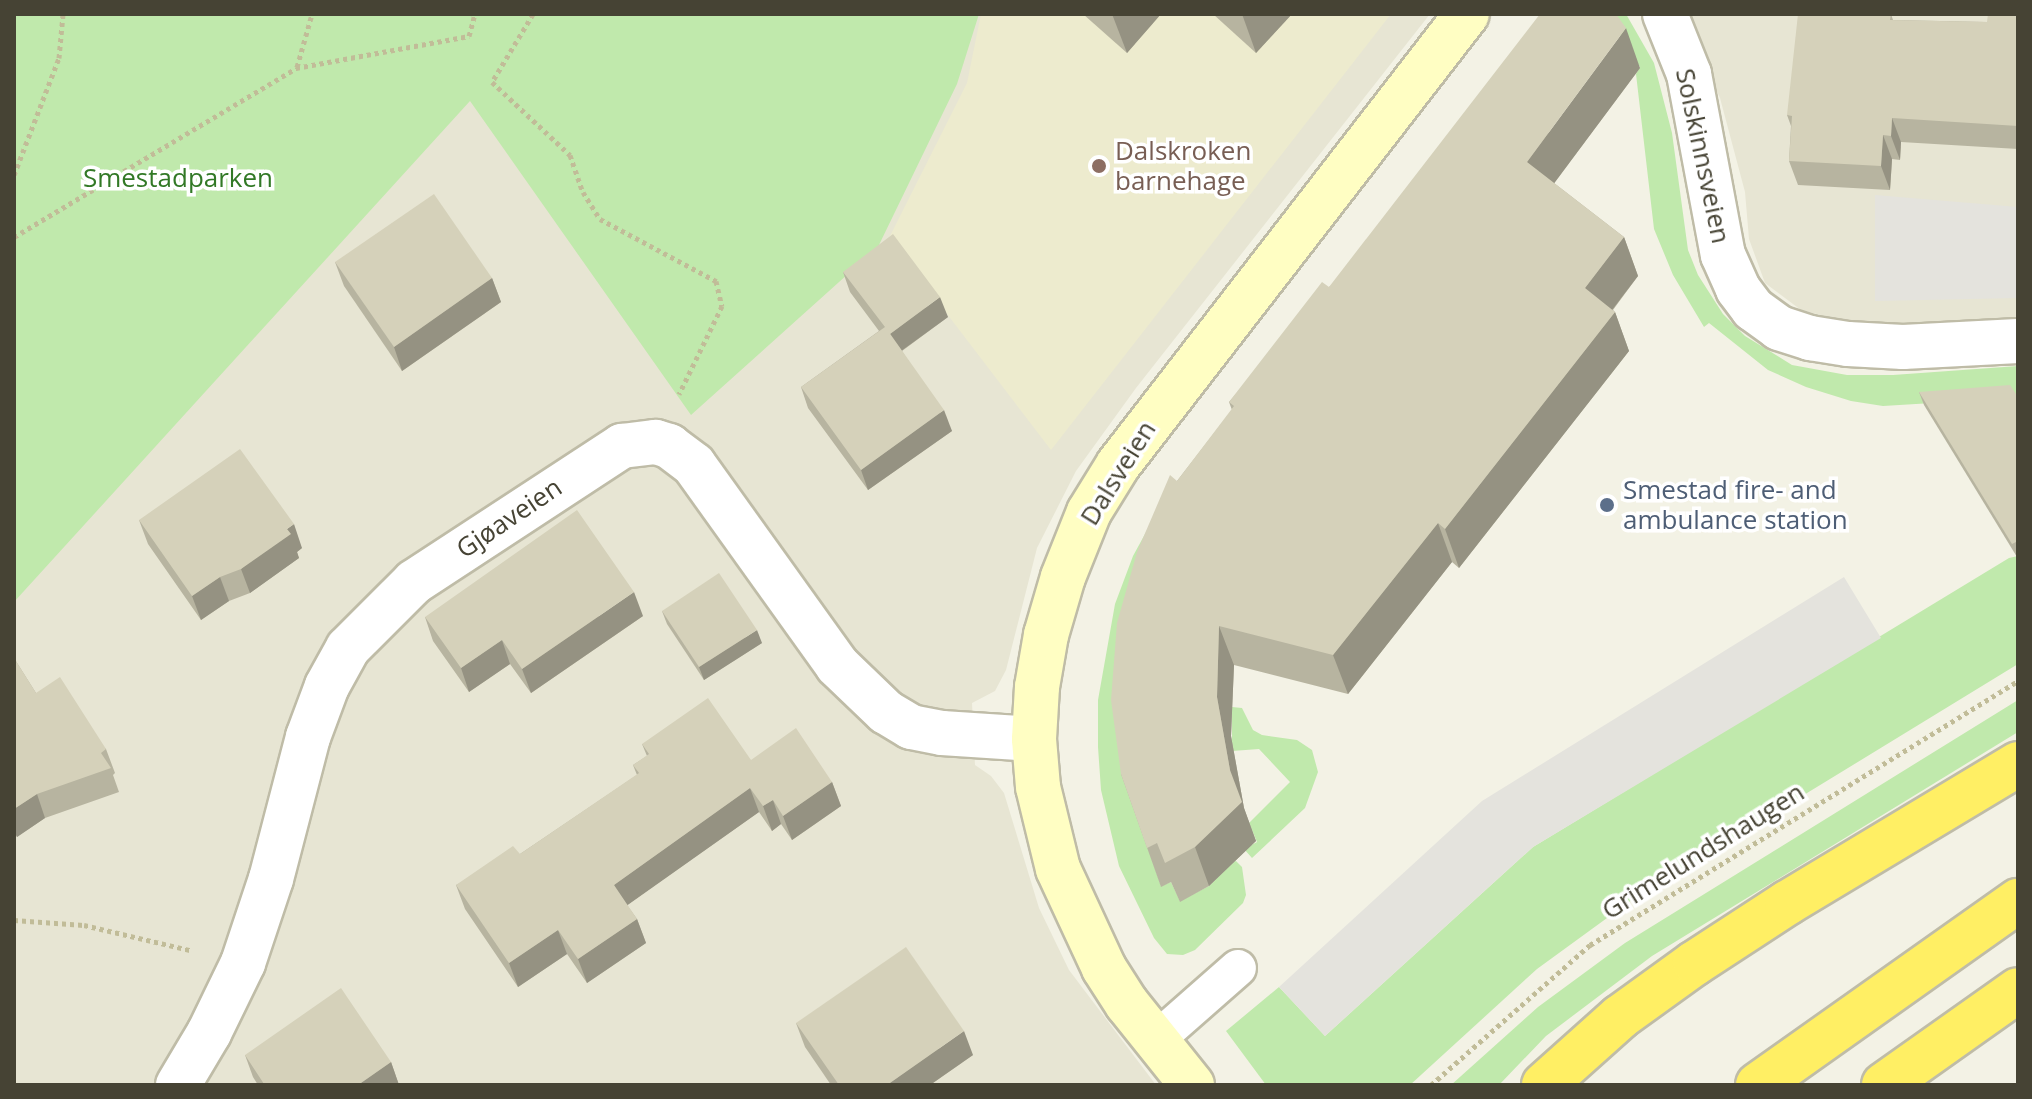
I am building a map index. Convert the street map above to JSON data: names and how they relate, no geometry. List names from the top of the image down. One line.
{"streets":{"street":["Solskinnsveien","Dalsveien","Gjøaveien"],"path":["Grimelundshaugen"]},"parks":["Smestadparken"],"places":["Dalskroken barnehage","Smestad fire- and ambulance station"]}
